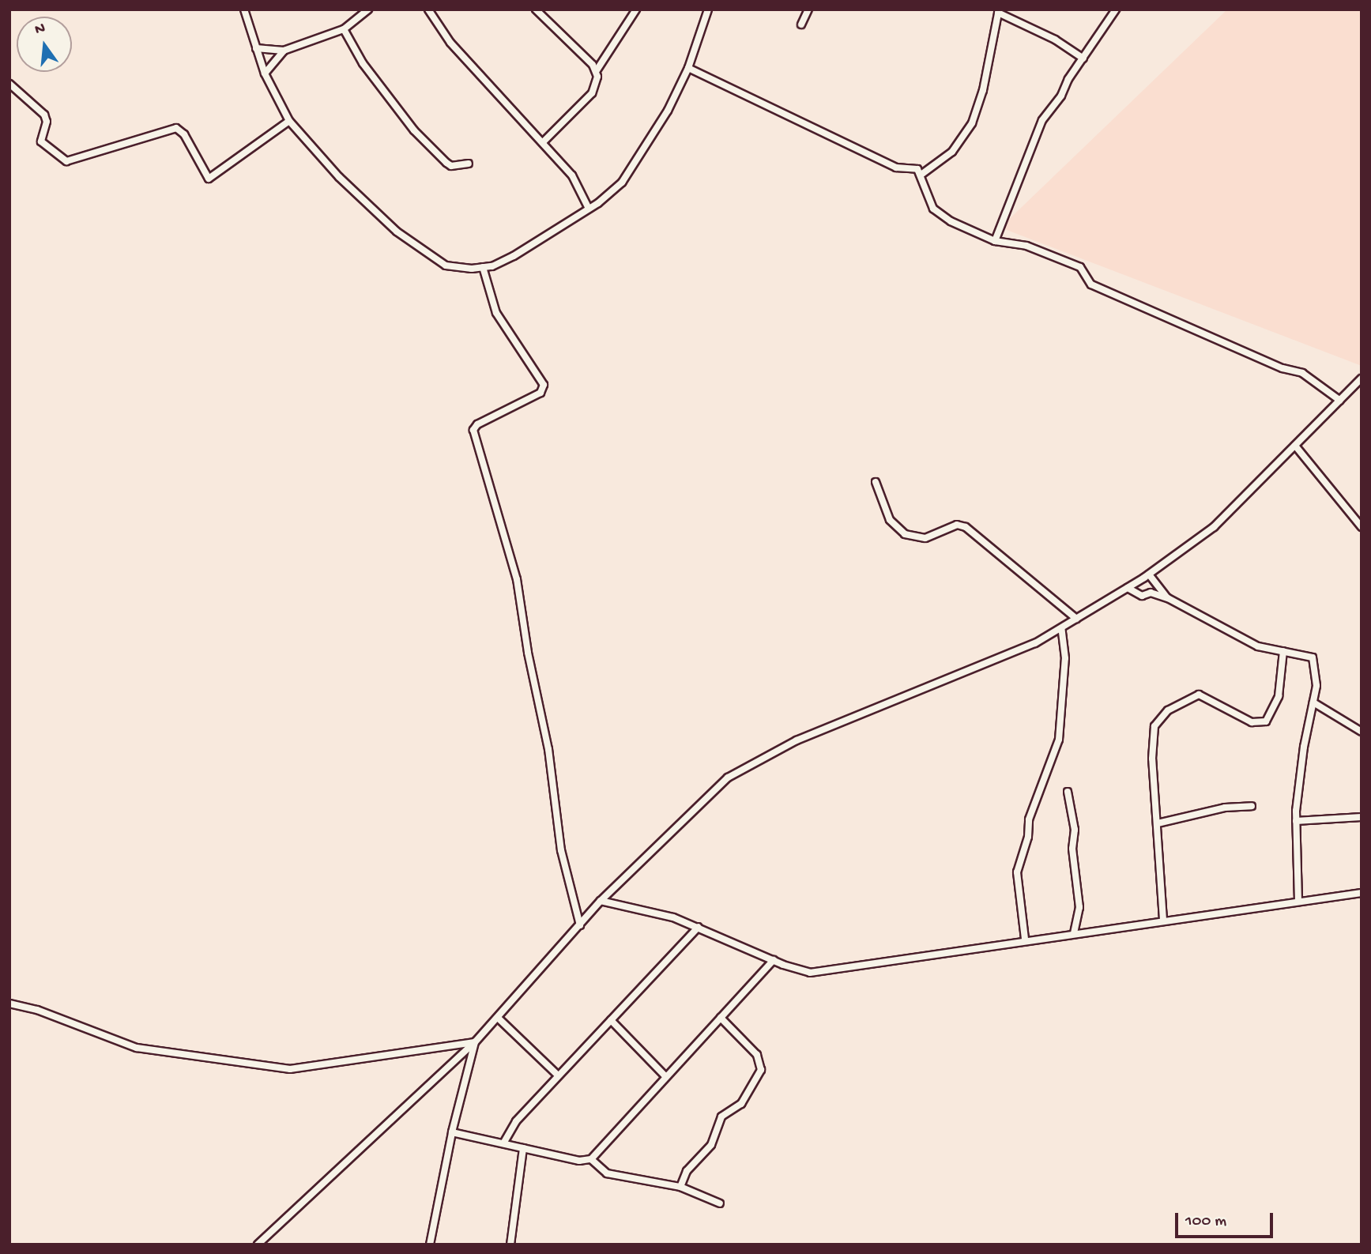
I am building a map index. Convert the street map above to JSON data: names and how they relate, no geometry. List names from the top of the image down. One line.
{"scale_bar":"100 m","north":"top"}
